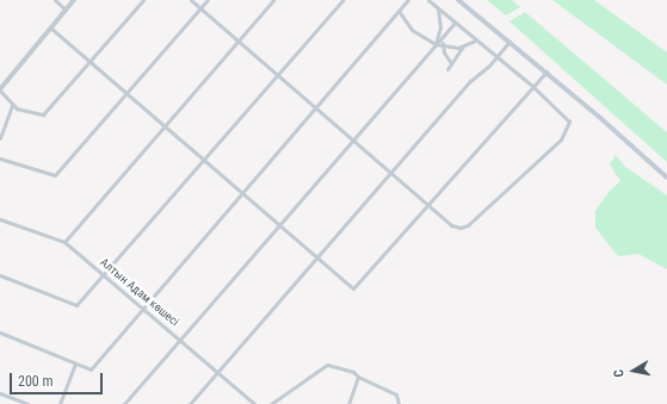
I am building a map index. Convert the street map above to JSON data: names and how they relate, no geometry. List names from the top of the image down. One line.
{"streets":{"street":["Алтын Адам көшесі"]},"scale_bar":"200 m","north":"left"}
